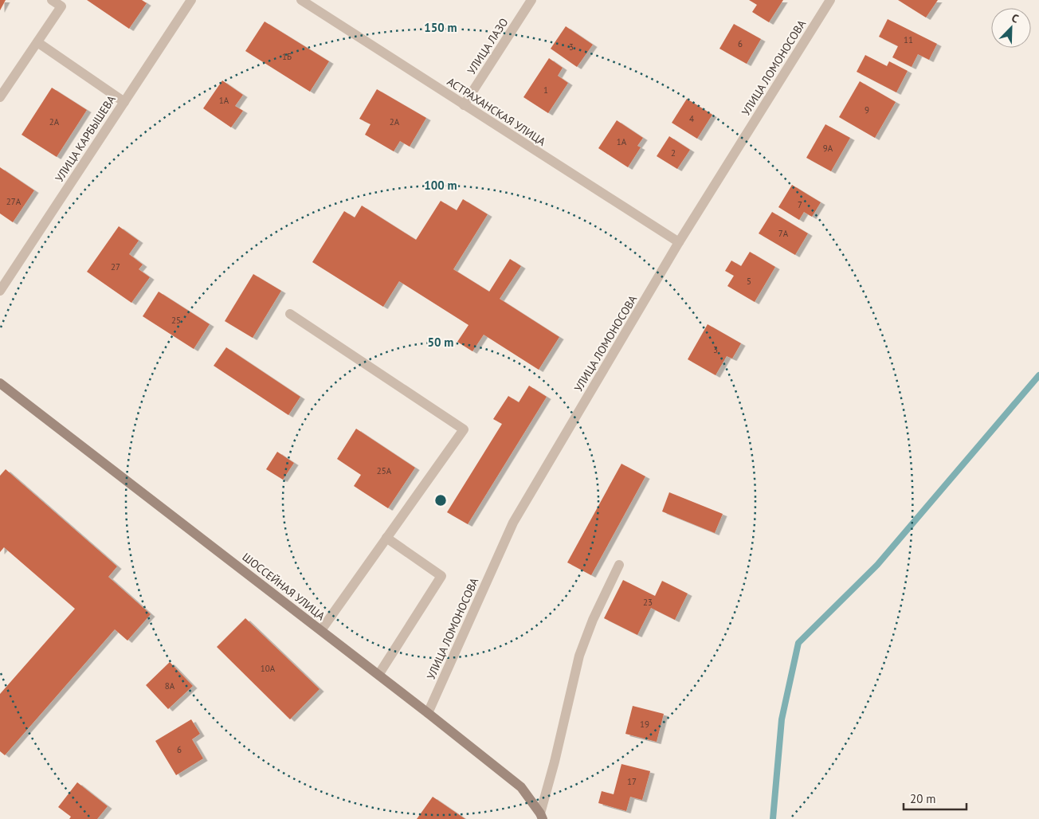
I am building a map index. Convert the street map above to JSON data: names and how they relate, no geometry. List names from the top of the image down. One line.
{"streets":{"street":["УЛИЦА ЛАЗО","УЛИЦА ЛОМОНОСОВА","АСТРАХАНСКАЯ УЛИЦА","УЛИЦА КАРБЫШЕВА","ШОССЕЙНАЯ УЛИЦА"]},"crossings":[["УЛИЦА ЛАЗО","АСТРАХАНСКАЯ УЛИЦА"],["УЛИЦА ЛОМОНОСОВА","АСТРАХАНСКАЯ УЛИЦА"],["УЛИЦА ЛОМОНОСОВА","ШОССЕЙНАЯ УЛИЦА"]],"house_numbers":["11","6","3","1Б","1","1А","9","4","2А","2А","1А","9А","2","27А","7","7А","27","5","25","3","25А","23","10А","8А","19","6","17"],"scale_bar":"20 m","north":"top right","rings":["150 m","100 m","50 m"]}
